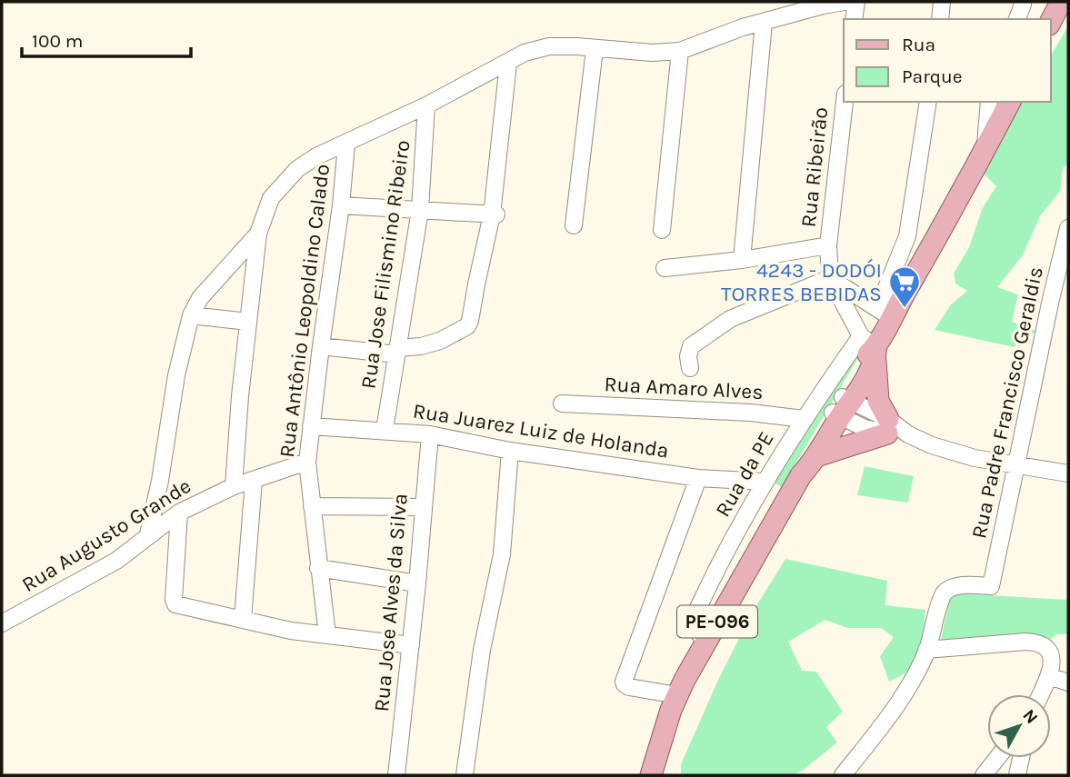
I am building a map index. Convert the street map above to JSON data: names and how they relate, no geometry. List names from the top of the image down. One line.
{"streets":{"main road":["PE-096"],"street":["Rua Ribeirão","Rua Jose Filismino Ribeiro","Rua Antônio Leopoldino Calado","Rua Amaro Alves","Rua Padre Francisco Geraldis","Rua Juarez Luiz de Holanda","Rua da PE","Rua Augusto Grande","Rua Jose Alves da Silva"]},"crossings":[["Rua Jose Filismino Ribeiro","Rua Juarez Luiz de Holanda"],["Rua Antônio Leopoldino Calado","Rua Juarez Luiz de Holanda"],["Rua Antônio Leopoldino Calado","Rua Augusto Grande"],["Rua Amaro Alves","Rua da PE"],["Rua Juarez Luiz de Holanda","Rua da PE"],["Rua Juarez Luiz de Holanda","Rua Jose Alves da Silva"],["Rua da PE","PE-096"]],"places":{"supermarket":["4243 - DODÓI TORRES BEBIDAS"]},"legend":["Rua","Parque"],"scale_bar":"100 m","north":"top right"}
